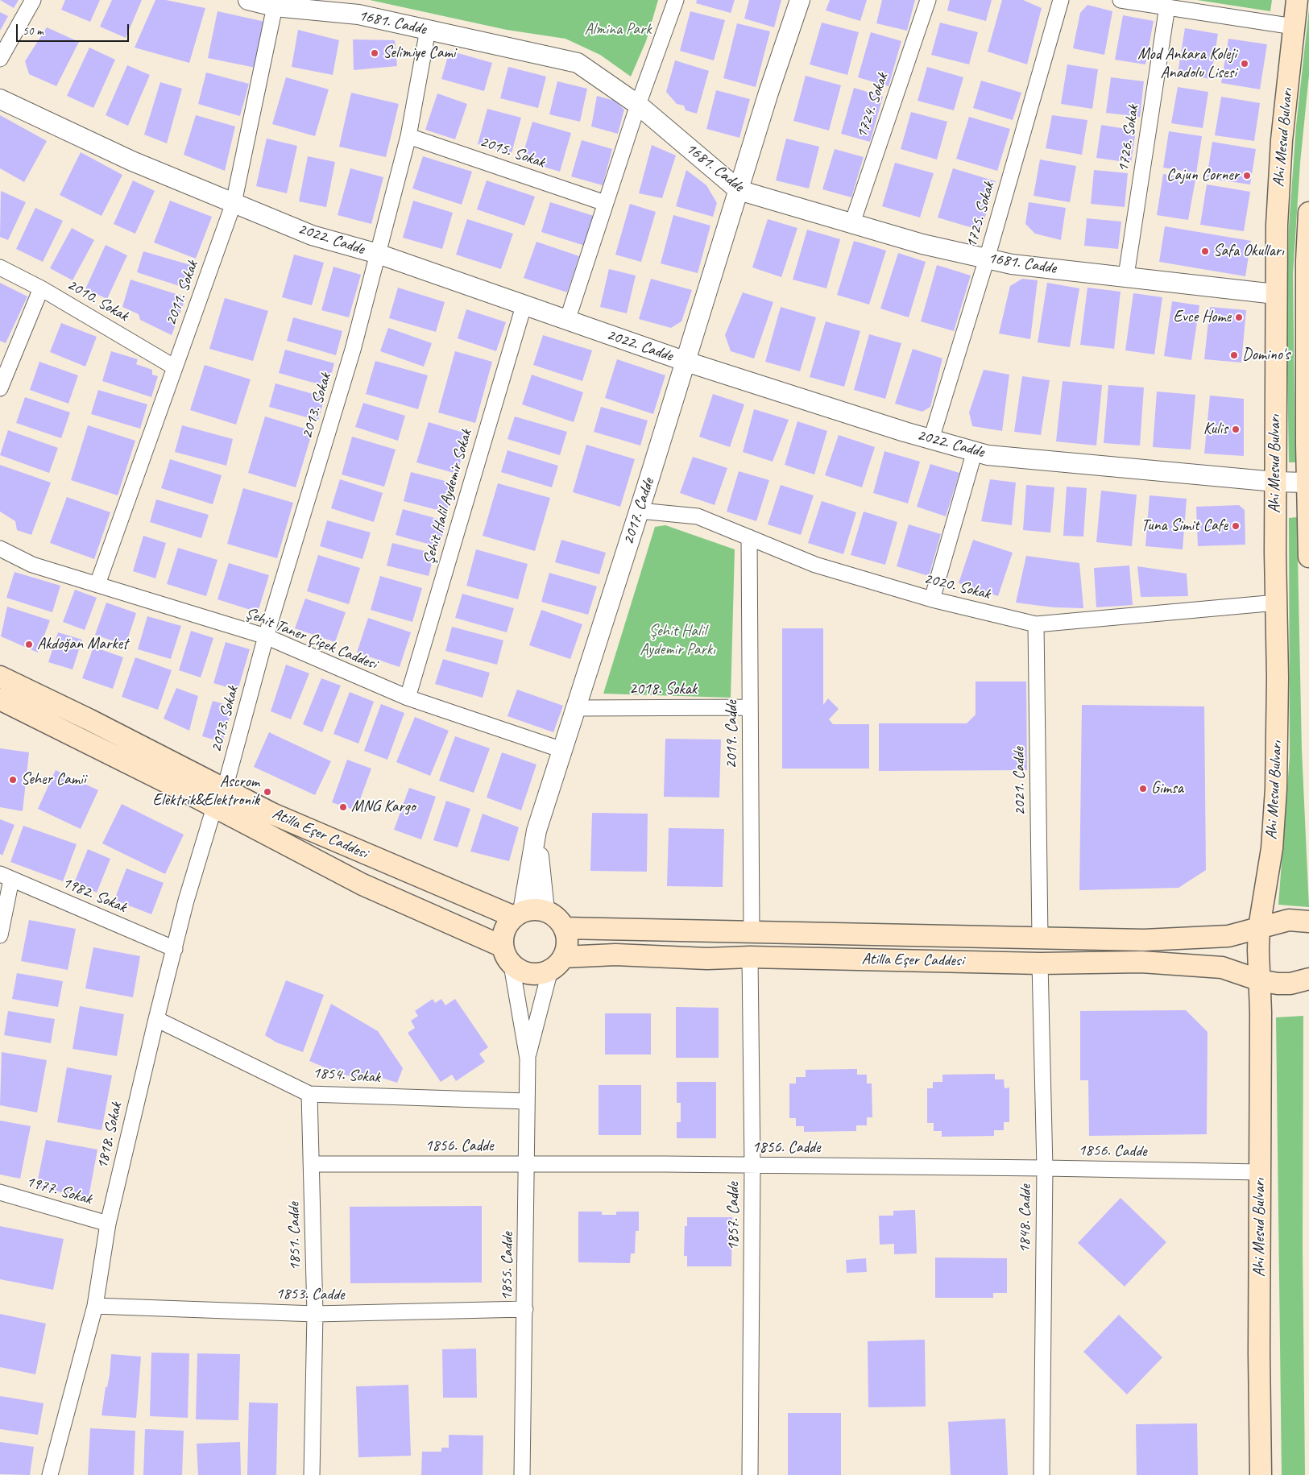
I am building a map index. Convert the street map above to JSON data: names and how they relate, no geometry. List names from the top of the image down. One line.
{"streets":{"main road":["Ahi Mesud Bulvarı","Atilla Eşer Caddesi"],"street":["1681. Cadde","1724. Sokak","1726. Sokak","2015. Sokak","1725. Sokak","2022. Cadde","2011. Sokak","2010. Sokak","2013. Sokak","Şehit Halil Aydemir Sokak","2017. Cadde","2020. Sokak","Şehit Taner Çiçek Caddesi","2018. Sokak","2019. Cadde","2021. Cadde","1982. Sokak","1854. Sokak","1818. Sokak","1856. Cadde","1977. Sokak","1857. Cadde","1848. Cadde","1851. Cadde","1855. Cadde","1853. Cadde"]},"crossings":[["1681. Cadde","1724. Sokak"],["1681. Cadde","Ahi Mesud Bulvarı"],["1681. Cadde","1726. Sokak"],["1681. Cadde","1725. Sokak"],["1681. Cadde","2011. Sokak"],["1681. Cadde","2013. Sokak"],["1681. Cadde","2017. Cadde"],["Ahi Mesud Bulvarı","2022. Cadde"],["Ahi Mesud Bulvarı","2020. Sokak"],["Ahi Mesud Bulvarı","Atilla Eşer Caddesi"],["Ahi Mesud Bulvarı","1856. Cadde"],["2015. Sokak","2013. Sokak"],["1725. Sokak","2022. Cadde"],["2022. Cadde","2011. Sokak"],["2022. Cadde","2013. Sokak"],["2022. Cadde","Şehit Halil Aydemir Sokak"],["2022. Cadde","2017. Cadde"],["2011. Sokak","2010. Sokak"],["2011. Sokak","Şehit Taner Çiçek Caddesi"],["2013. Sokak","Şehit Taner Çiçek Caddesi"],["2013. Sokak","Atilla Eşer Caddesi"],["Şehit Halil Aydemir Sokak","Şehit Taner Çiçek Caddesi"],["2017. Cadde","2020. Sokak"],["2017. Cadde","Şehit Taner Çiçek Caddesi"],["2017. Cadde","2018. Sokak"],["2017. Cadde","Atilla Eşer Caddesi"],["2017. Cadde","1855. Cadde"],["2020. Sokak","2019. Cadde"],["2020. Sokak","2021. Cadde"],["2018. Sokak","2019. Cadde"],["2019. Cadde","Atilla Eşer Caddesi"],["2021. Cadde","Atilla Eşer Caddesi"],["Atilla Eşer Caddesi","1818. Sokak"],["Atilla Eşer Caddesi","1857. Cadde"],["Atilla Eşer Caddesi","1848. Cadde"],["Atilla Eşer Caddesi","1855. Cadde"],["1982. Sokak","1818. Sokak"],["1854. Sokak","1818. Sokak"],["1854. Sokak","1851. Cadde"],["1854. Sokak","1855. Cadde"],["1818. Sokak","1977. Sokak"],["1818. Sokak","1853. Cadde"],["1856. Cadde","1857. Cadde"],["1856. Cadde","1848. Cadde"],["1856. Cadde","1851. Cadde"],["1856. Cadde","1855. Cadde"],["1851. Cadde","1853. Cadde"],["1855. Cadde","1853. Cadde"]],"parks":["Almina Park","Şehit Halil Aydemir Parkı"],"places":["Selimiye Cami","Mod Ankara Koleji Anadolu Lisesi","Cajun Corner","Safa Okulları","Evce Home","Domino's","Kulis","Tuna Simit Cafe","Akdoğan Market","Seher Camii","Gimsa","Ascrom Elektrik&Elektronik","MNG Kargo"],"scale_bar":"50 m"}
